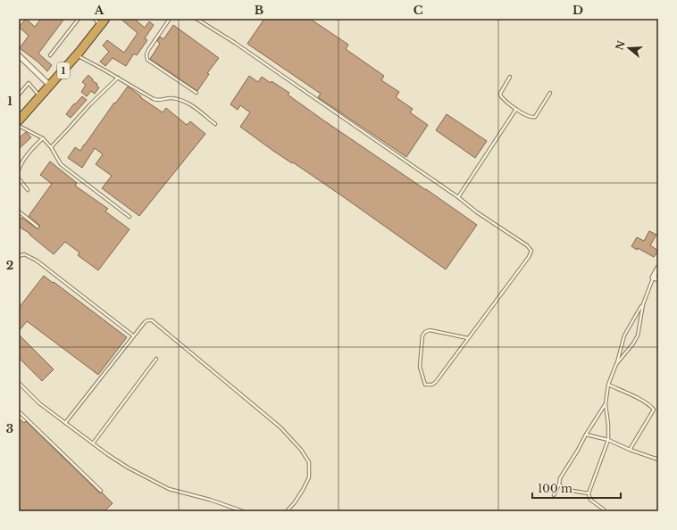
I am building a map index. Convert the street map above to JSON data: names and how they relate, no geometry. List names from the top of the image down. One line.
{"streets":{"highway":["1"]},"scale_bar":"100 m","north":"left","grid":{"columns":["A","B","C","D"],"rows":["1","2","3"]}}
